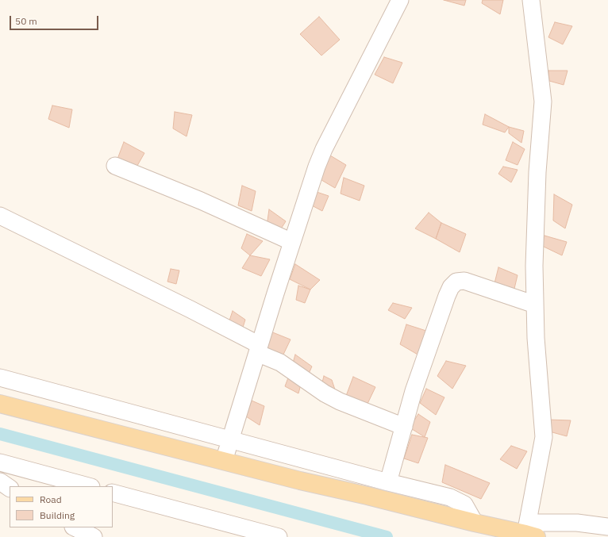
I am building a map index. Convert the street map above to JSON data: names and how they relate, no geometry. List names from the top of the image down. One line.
{"legend":["Road","Building"],"scale_bar":"50 m"}
